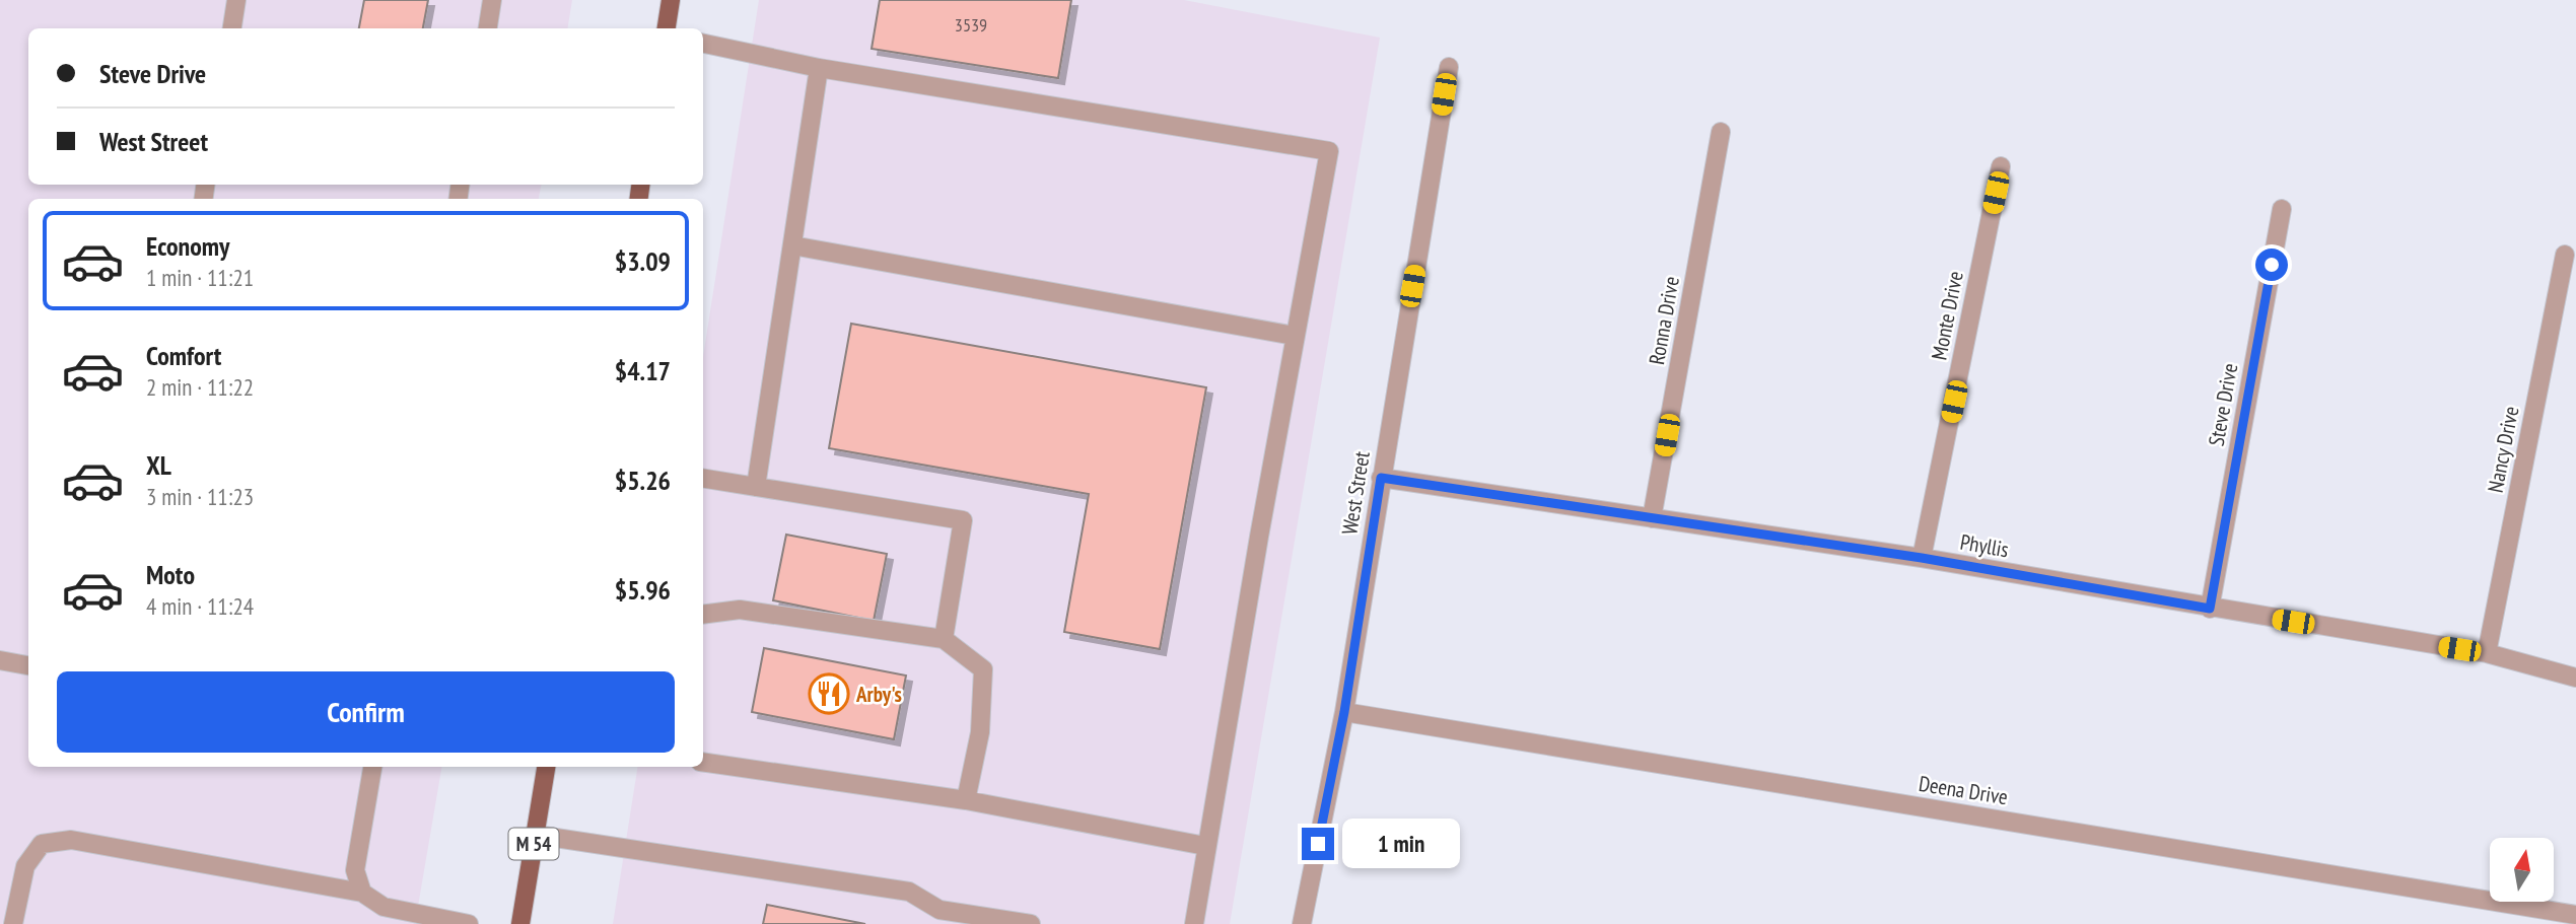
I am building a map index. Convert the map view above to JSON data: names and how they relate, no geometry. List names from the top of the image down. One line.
{"streets":{"main road":["M 54"],"lane":["Monte Drive","Ronna Drive","Steve Drive","Nancy Drive","West Street","Phyllis","Deena Drive"]},"crossings":[["Monte Drive","Phyllis"],["Ronna Drive","Phyllis"],["Steve Drive","Phyllis"],["Nancy Drive","Phyllis"],["West Street","Phyllis"],["West Street","Deena Drive"]],"places":{"restaurant":["Arby's"]},"house_numbers":["3539"],"north":"top","page":{"banner":["Steve Drive","West Street"],"list":[{"name":"Economy","note":"1 min · 11:21","value":"$3.09"},{"name":"Comfort","note":"2 min · 11:22","value":"$4.17"},{"name":"XL","note":"3 min · 11:23","value":"$5.26"},{"name":"Moto","note":"4 min · 11:24","value":"$5.96"}],"buttons":"Confirm","bubble":"1 min"}}
